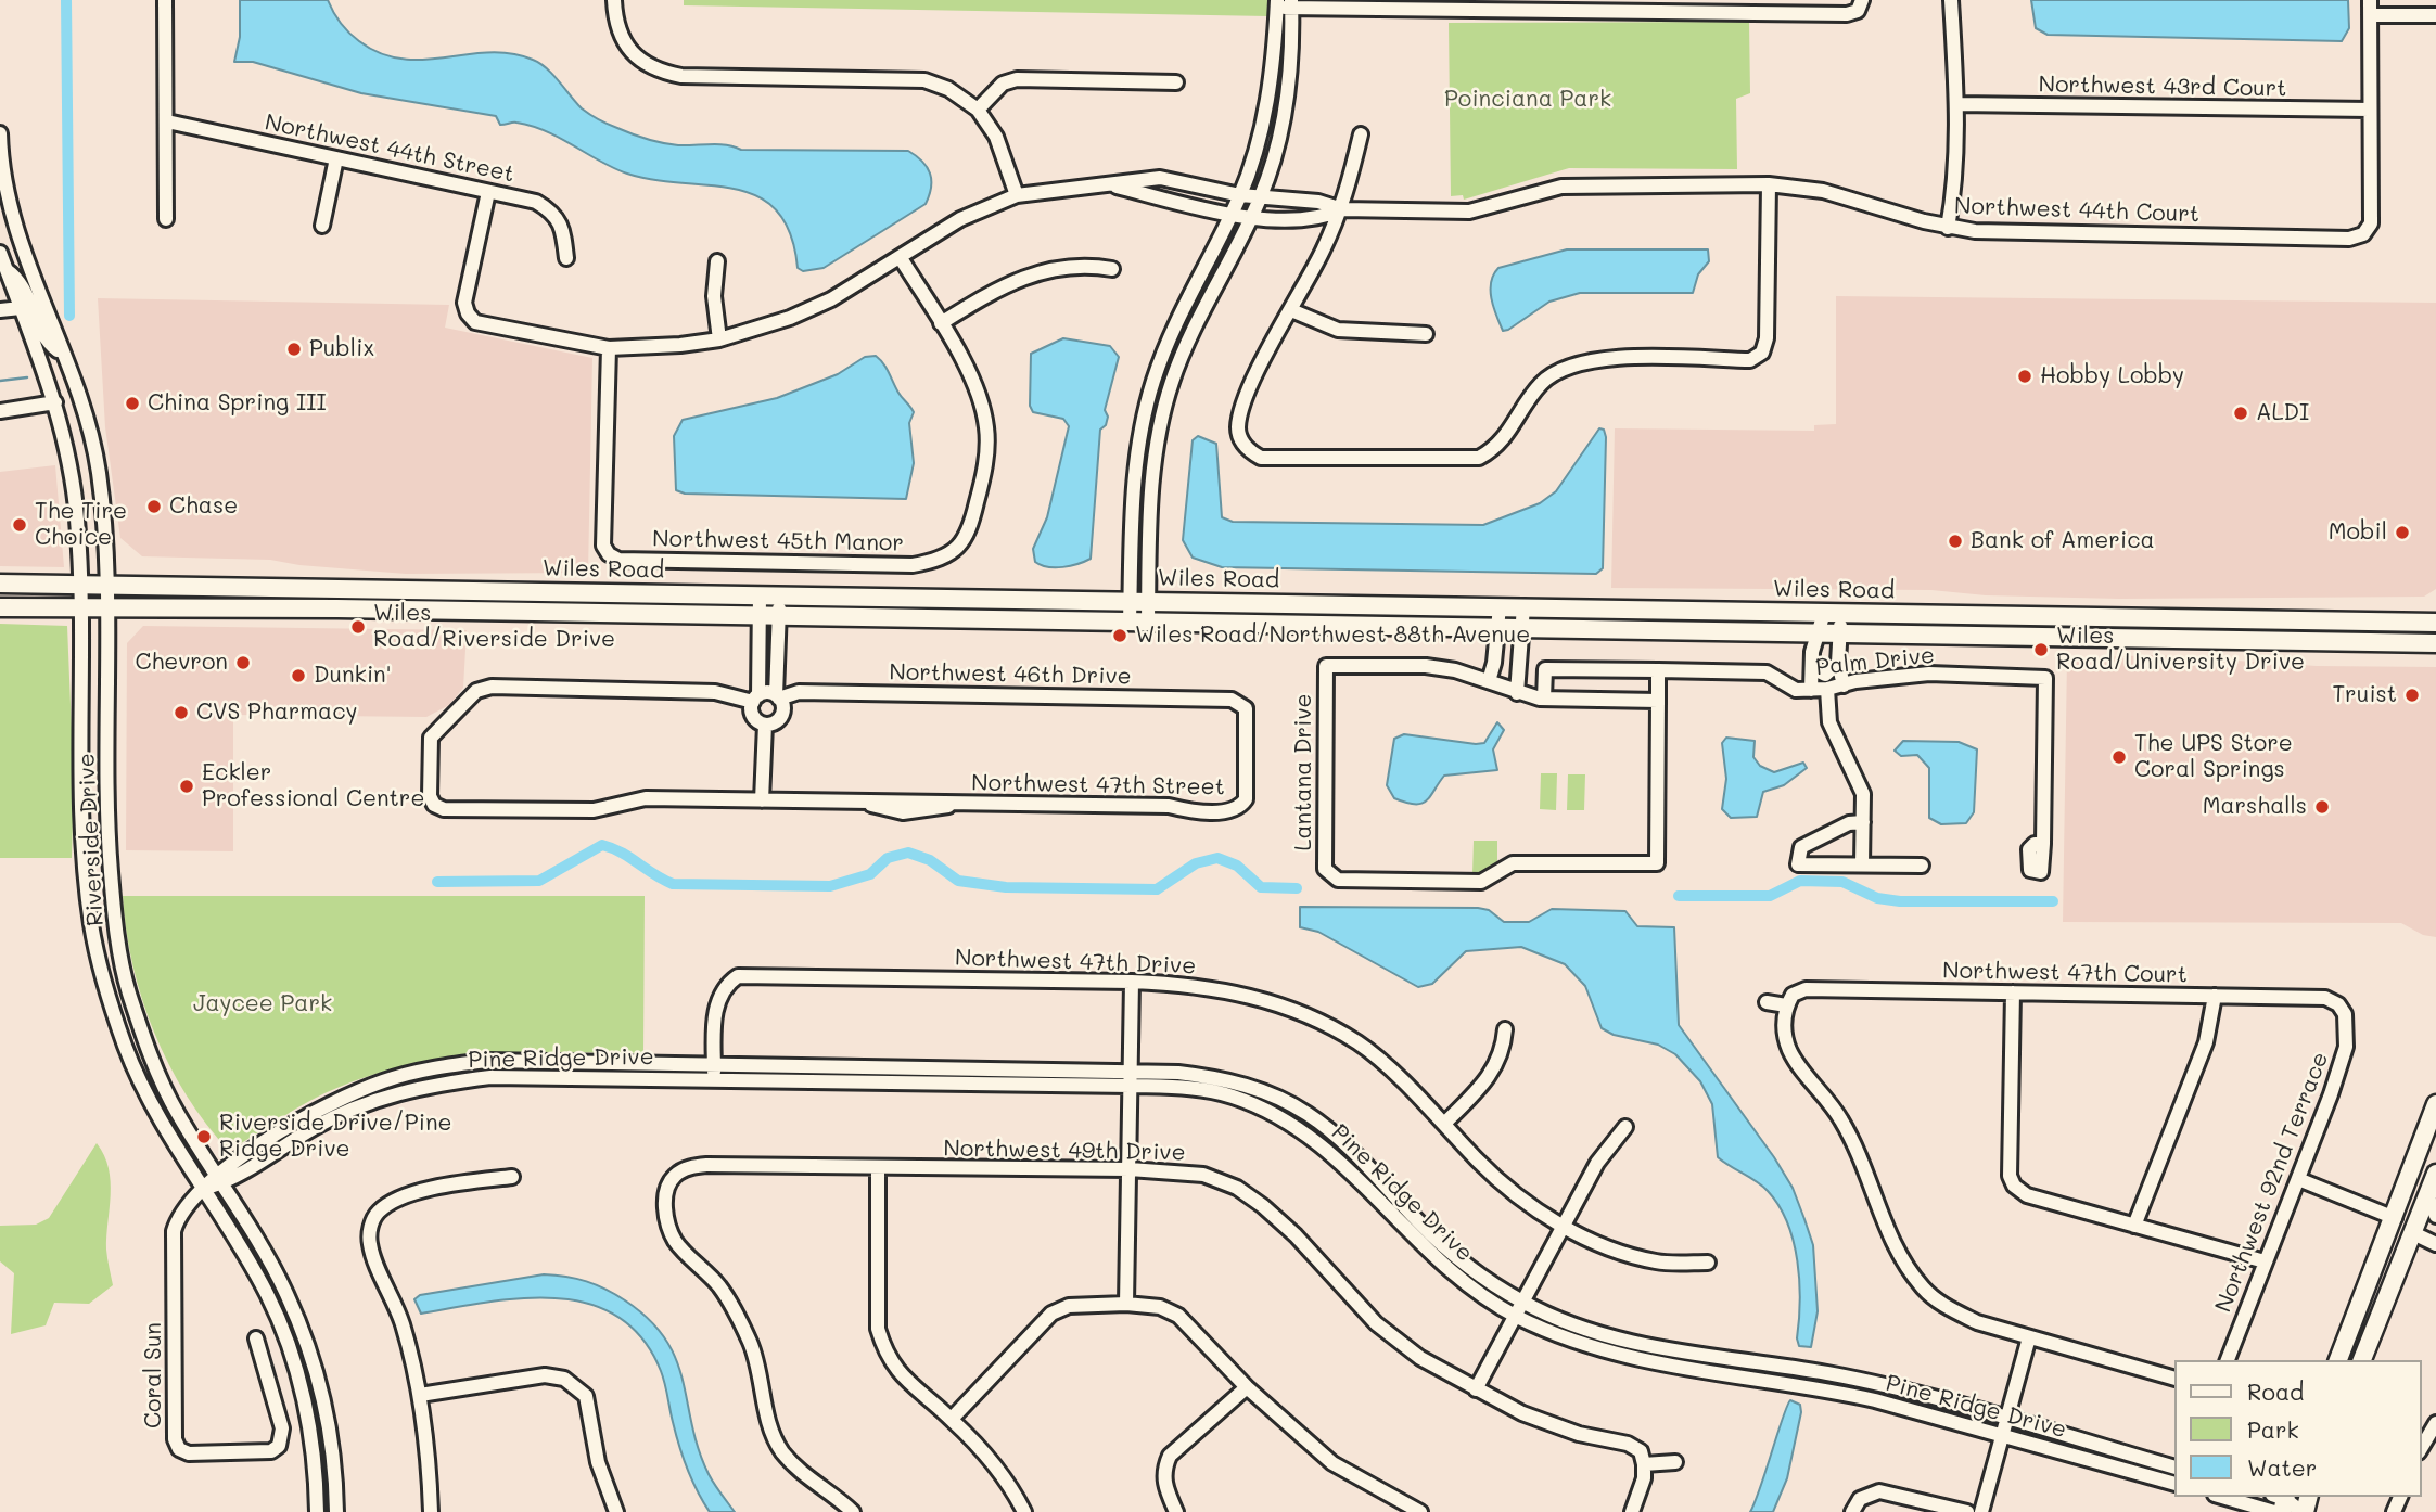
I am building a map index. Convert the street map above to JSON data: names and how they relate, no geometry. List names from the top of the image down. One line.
{"streets":{"main road":["Wiles Road"],"street":["Northwest 43rd Court","Northwest 44th Street","Northwest 44th Court","Northwest 45th Manor","Palm Drive","Northwest 46th Drive","Lantana Drive","Northwest 47th Street","Riverside Drive","Northwest 47th Drive","Northwest 47th Court","Pine Ridge Drive","Northwest 49th Drive","Northwest 92nd Terrace","Coral Sun"]},"crossings":[["Northwest 43rd Court","Northwest 44th Court"],["Northwest 44th Street","Northwest 44th Court"],["Northwest 44th Court","Northwest 45th Manor"],["Wiles Road","Riverside Drive"],["Northwest 46th Drive","Northwest 47th Street"],["Riverside Drive","Pine Ridge Drive"],["Riverside Drive","Coral Sun"],["Northwest 47th Drive","Pine Ridge Drive"],["Northwest 47th Court","Northwest 92nd Terrace"],["Pine Ridge Drive","Coral Sun"]],"parks":["Poinciana Park","Jaycee Park"],"places":["Publix","Hobby Lobby","China Spring III","ALDI","Chase","The Tire Choice","Mobil","Bank of America","Wiles Road/Riverside Drive","Wiles Road/Northwest 88th Avenue","Wiles Road/University Drive","Chevron","Dunkin'","Truist","CVS Pharmacy","The UPS Store Coral Springs","Eckler Professional Centre","Marshalls","Riverside Drive/Pine Ridge Drive"],"legend":["Road","Park","Water"]}
